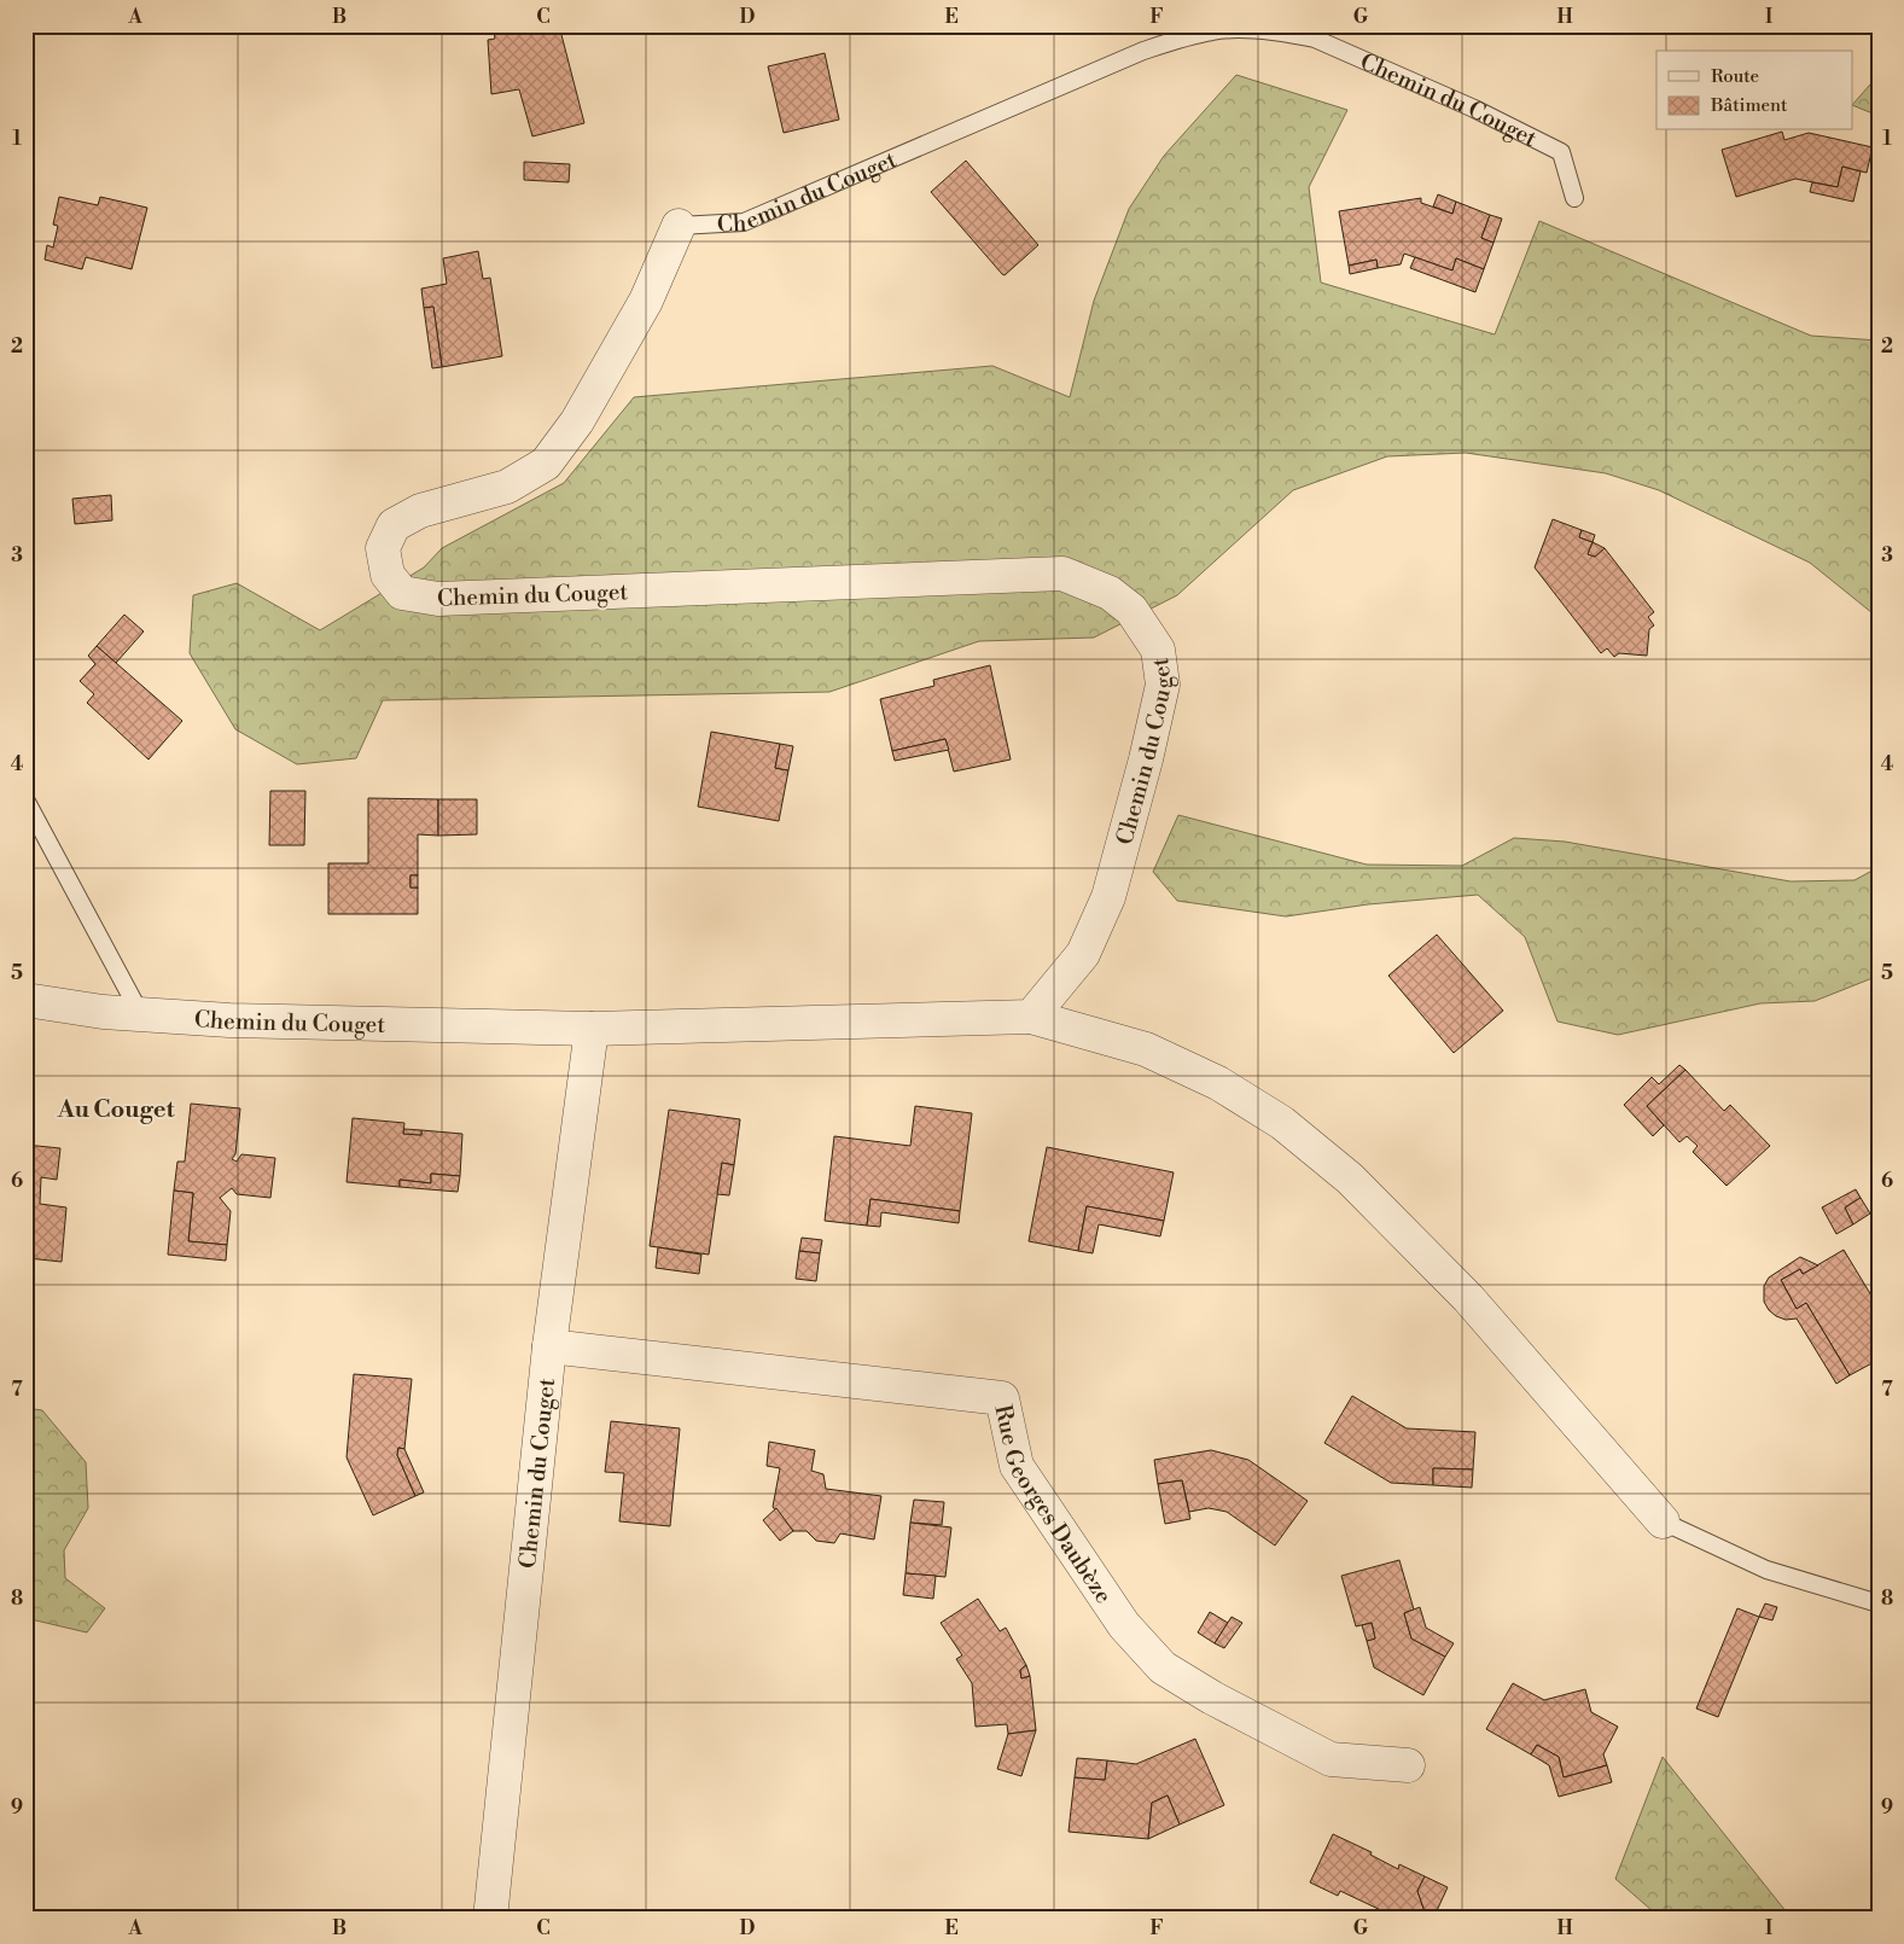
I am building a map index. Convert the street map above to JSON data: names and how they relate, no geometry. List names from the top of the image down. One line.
{"streets":{"street":["Chemin du Couget","Rue Georges Daubèze"]},"crossings":[["Chemin du Couget","Rue Georges Daubèze"]],"districts":["Au Couget"],"legend":["Route","Bâtiment"],"grid":{"columns":["A","B","C","D","E","F","G","H","I"],"rows":["1","2","3","4","5","6","7","8","9"]}}
